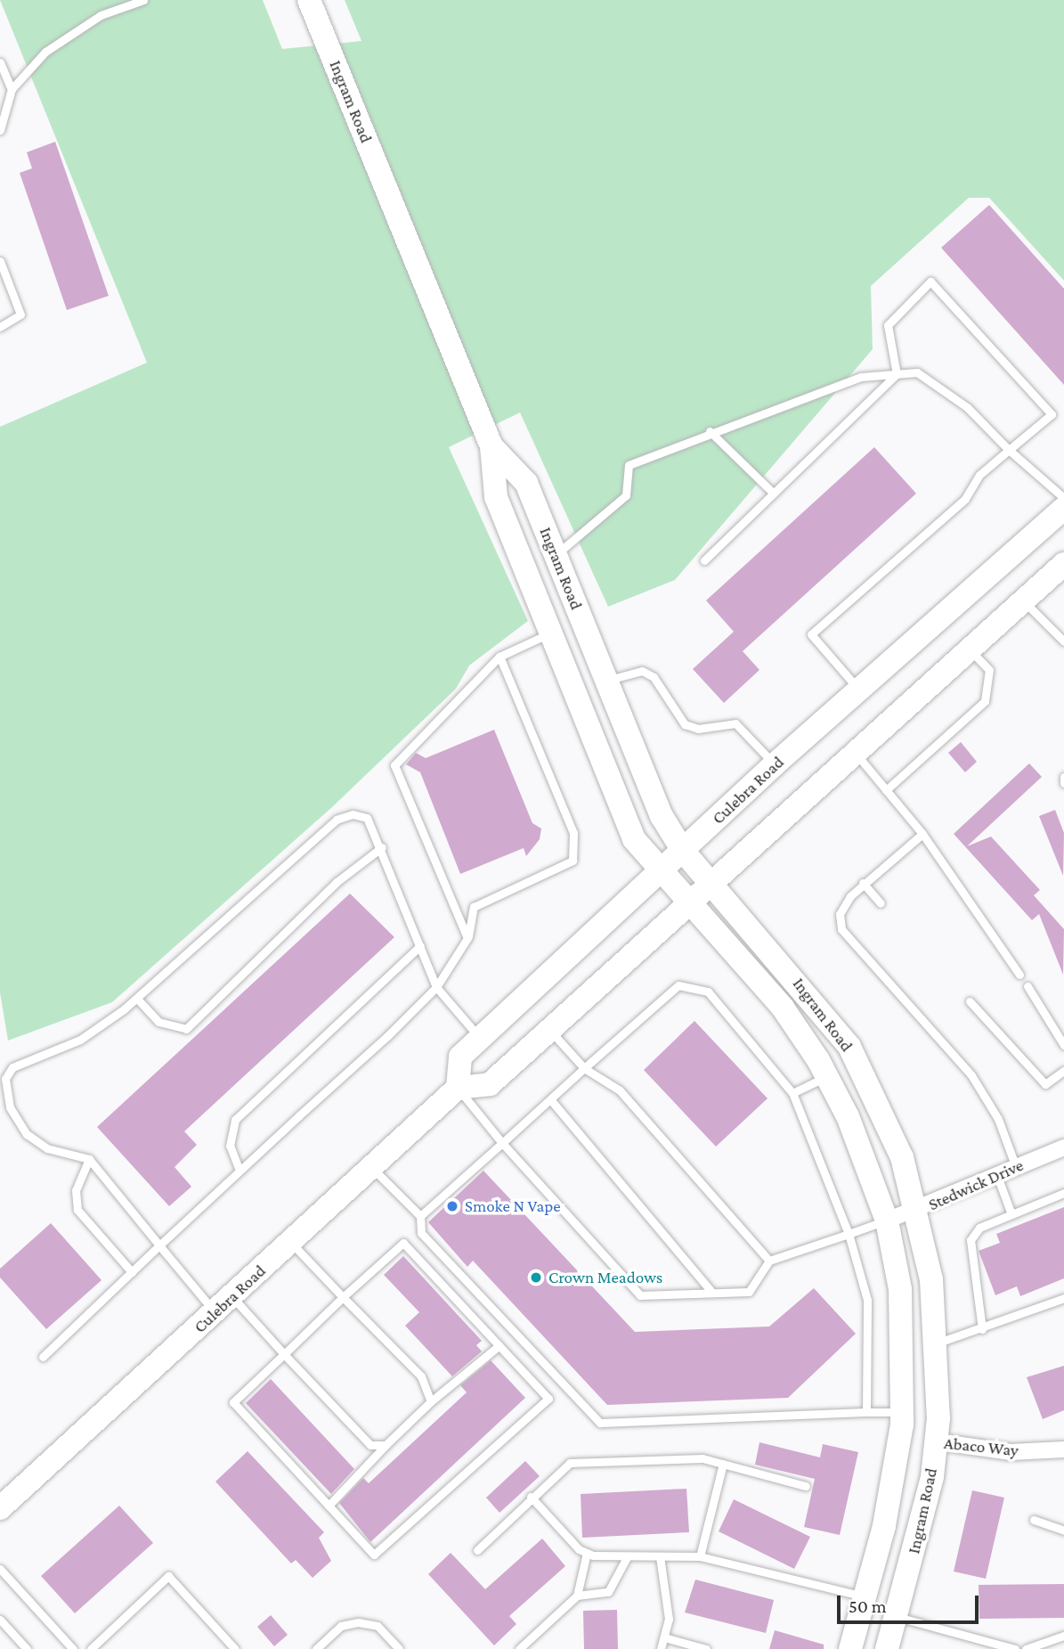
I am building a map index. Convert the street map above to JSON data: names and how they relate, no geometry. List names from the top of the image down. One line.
{"streets":{"street":["Ingram Road","Culebra Road","Stedwick Drive","Abaco Way"]},"crossings":[["Ingram Road","Culebra Road"],["Ingram Road","Stedwick Drive"],["Ingram Road","Abaco Way"]],"places":["Smoke N Vape","Crown Meadows"],"scale_bar":"50 m"}
